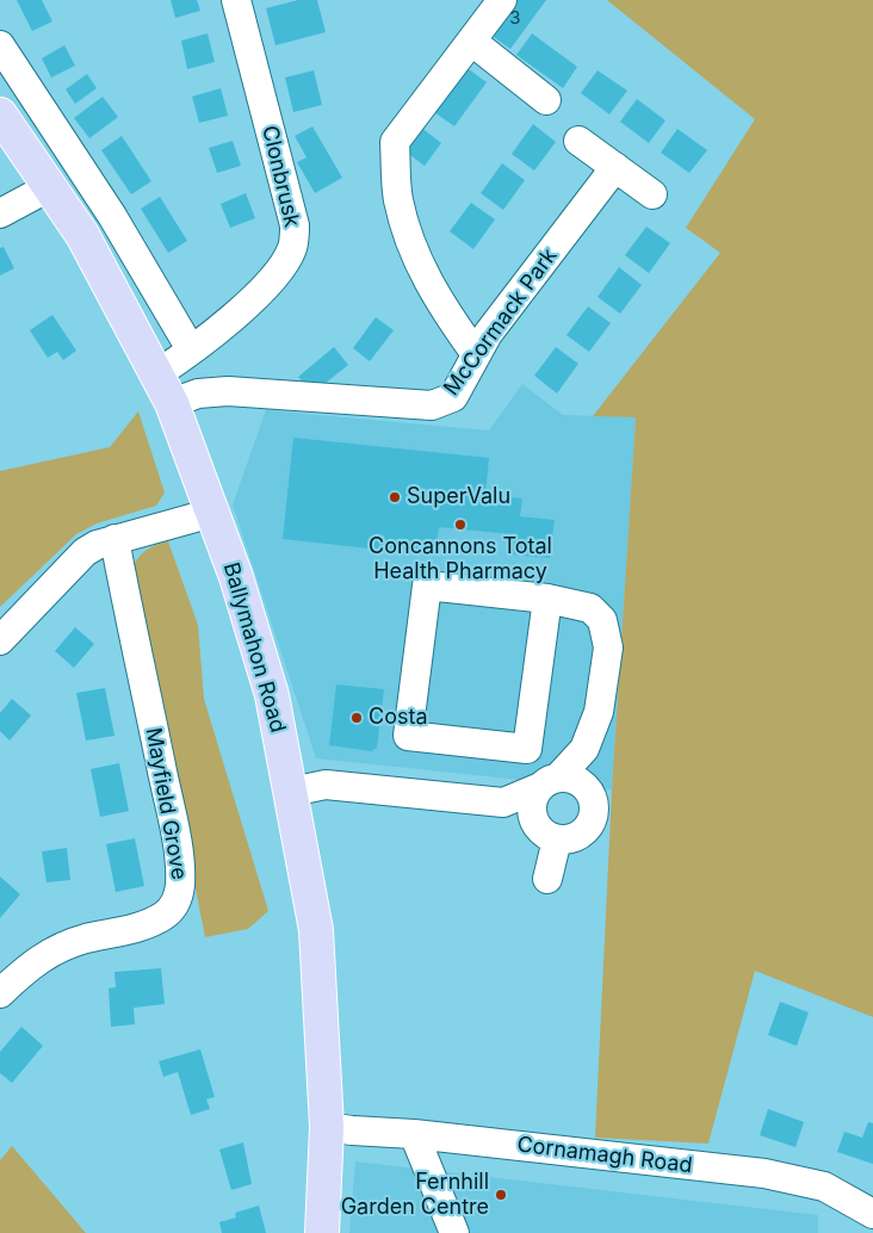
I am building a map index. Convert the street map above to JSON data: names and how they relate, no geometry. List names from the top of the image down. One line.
{"streets":{"main road":["Ballymahon Road"],"street":["Clonbrusk","McCormack Park","Mayfield Grove","Cornamagh Road"]},"crossings":[["Clonbrusk","Ballymahon Road"],["McCormack Park","Ballymahon Road"],["Ballymahon Road","Cornamagh Road"]],"places":["SuperValu","Concannons Total Health Pharmacy","Costa","Fernhill Garden Centre"],"house_numbers":["3"]}
